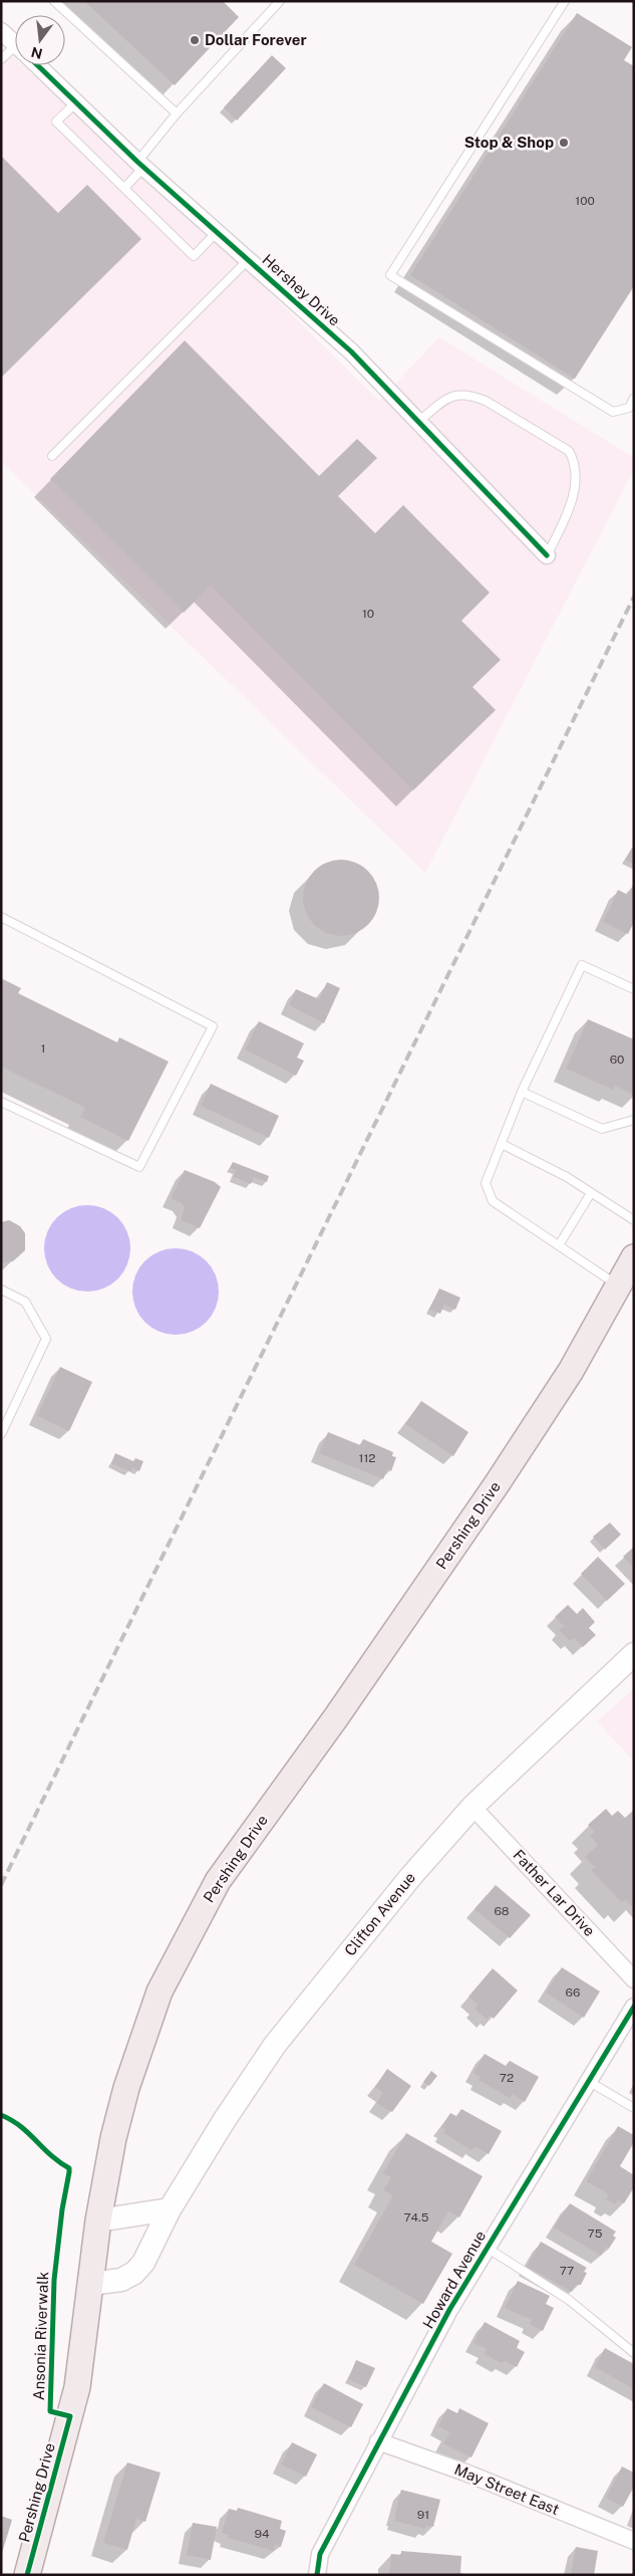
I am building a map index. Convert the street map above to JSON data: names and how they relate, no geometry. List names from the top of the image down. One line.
{"streets":{"main road":["Pershing Drive","Clifton Avenue"],"street":["Hershey Drive","Father Lar Drive","Howard Avenue","May Street East"],"cycle path":["Ansonia Riverwalk"]},"crossings":[["Pershing Drive","Clifton Avenue"],["Father Lar Drive","Clifton Avenue"],["Howard Avenue","May Street East"]],"places":["Dollar Forever","Stop & Shop"],"house_numbers":["100","10","1","60","112","68","66","72","74.5","75","77","91","94"],"north":"bottom"}
